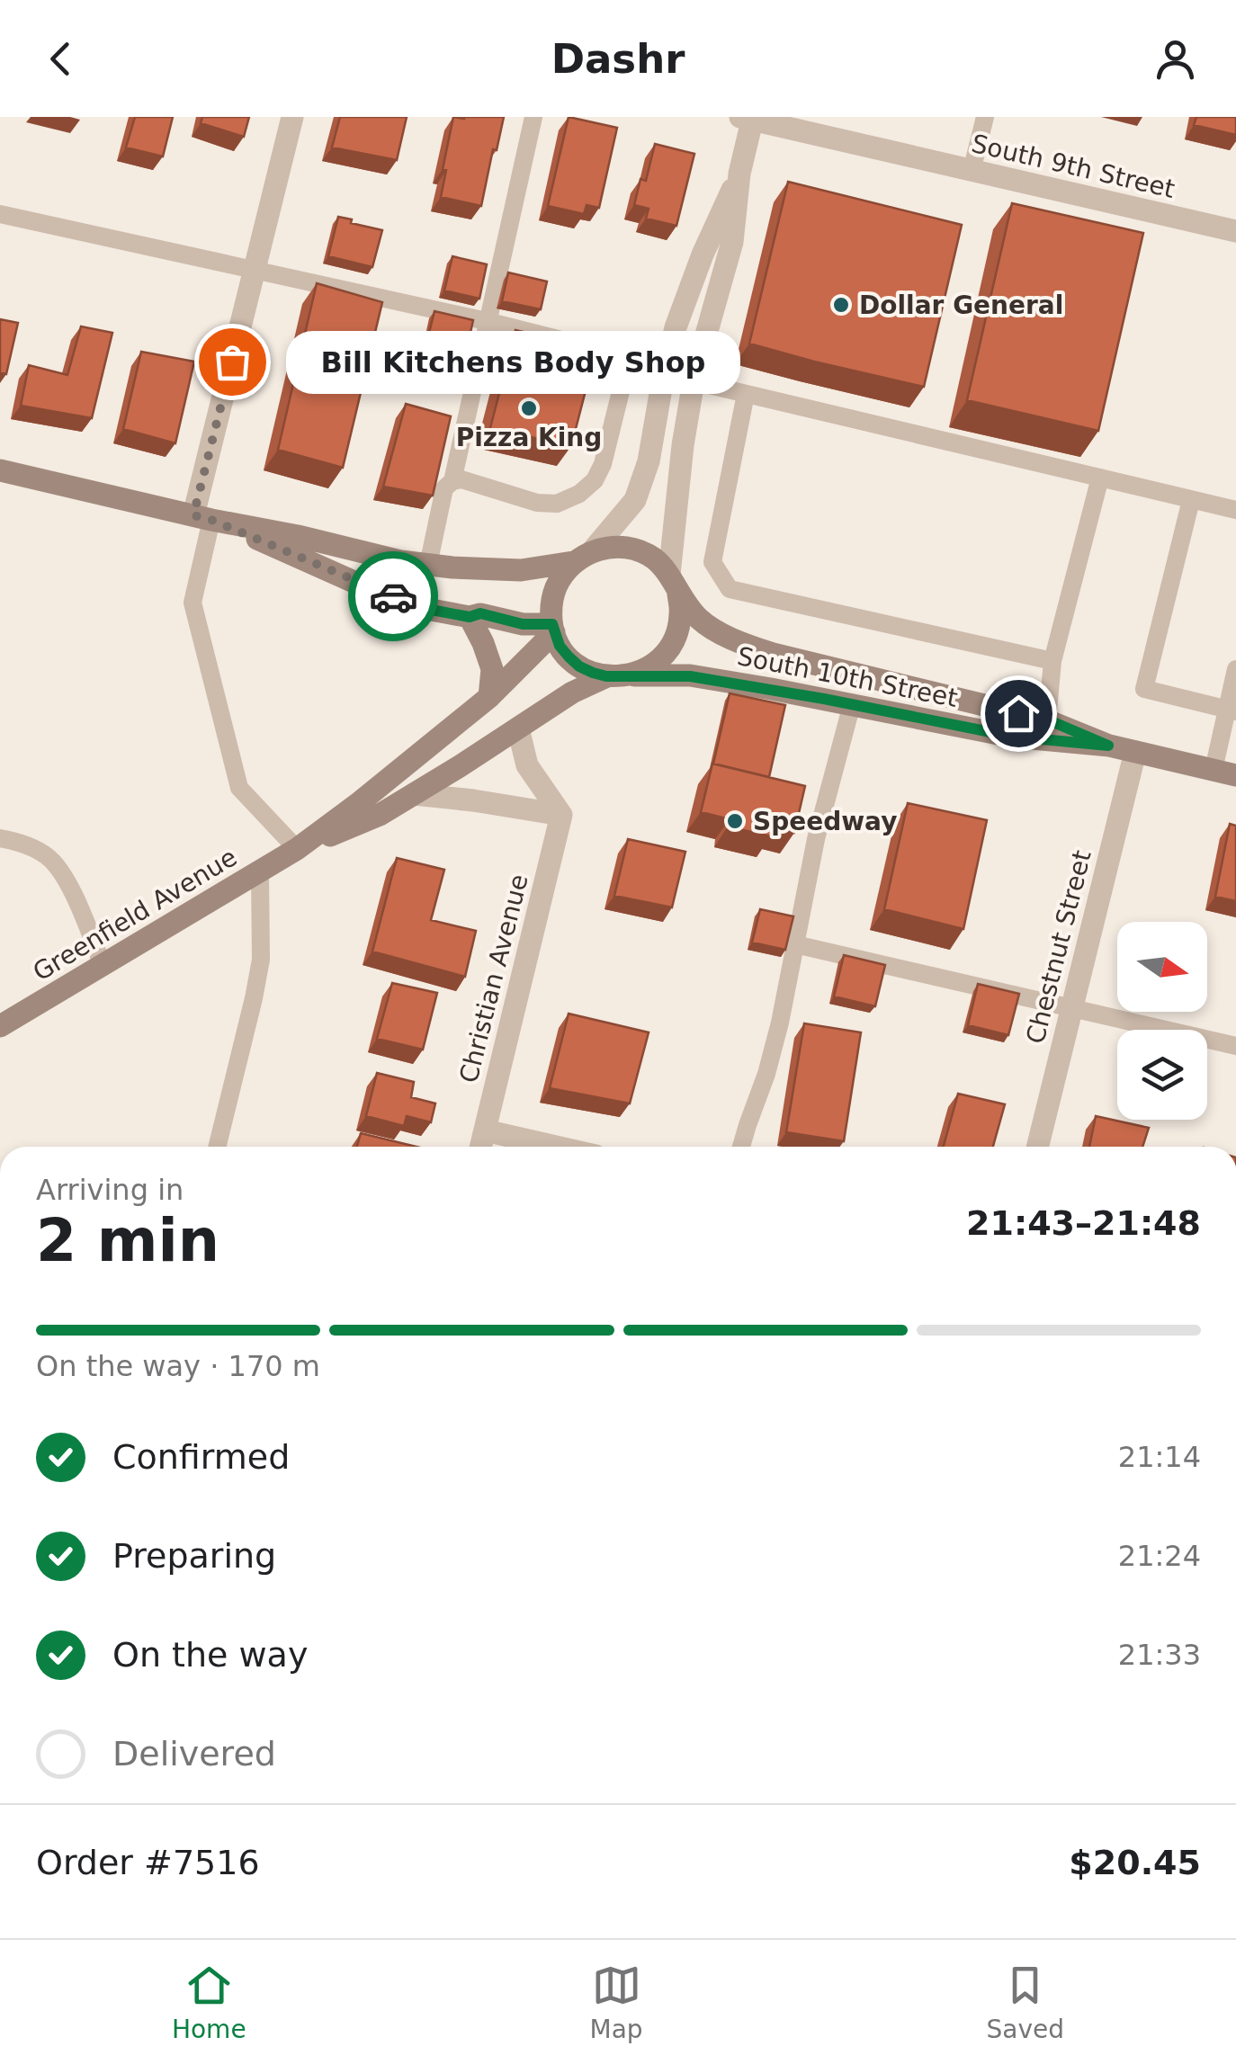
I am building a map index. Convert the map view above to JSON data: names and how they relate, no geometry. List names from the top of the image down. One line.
{"streets":{"main road":["South 10th Street","Greenfield Avenue"],"street":["South 9th Street","Chestnut Street","Christian Avenue"]},"crossings":[["South 10th Street","Greenfield Avenue"],["South 10th Street","Chestnut Street"]],"places":["Dollar General","Bill Kitchens Body Shop","Pizza King","Speedway"],"north":"right","page":{"header":"Dashr","bubble":"Bill Kitchens Body Shop","heading":["2 min","Arriving in","21:43–21:48"],"panel":["Order #7516","$20.45"],"bar":"On the way · 170 m","list":[["Confirmed","21:14"],["Preparing","21:24"],["On the way","21:33"],"Delivered"],"tabs":["Home","Map","Saved"]}}
